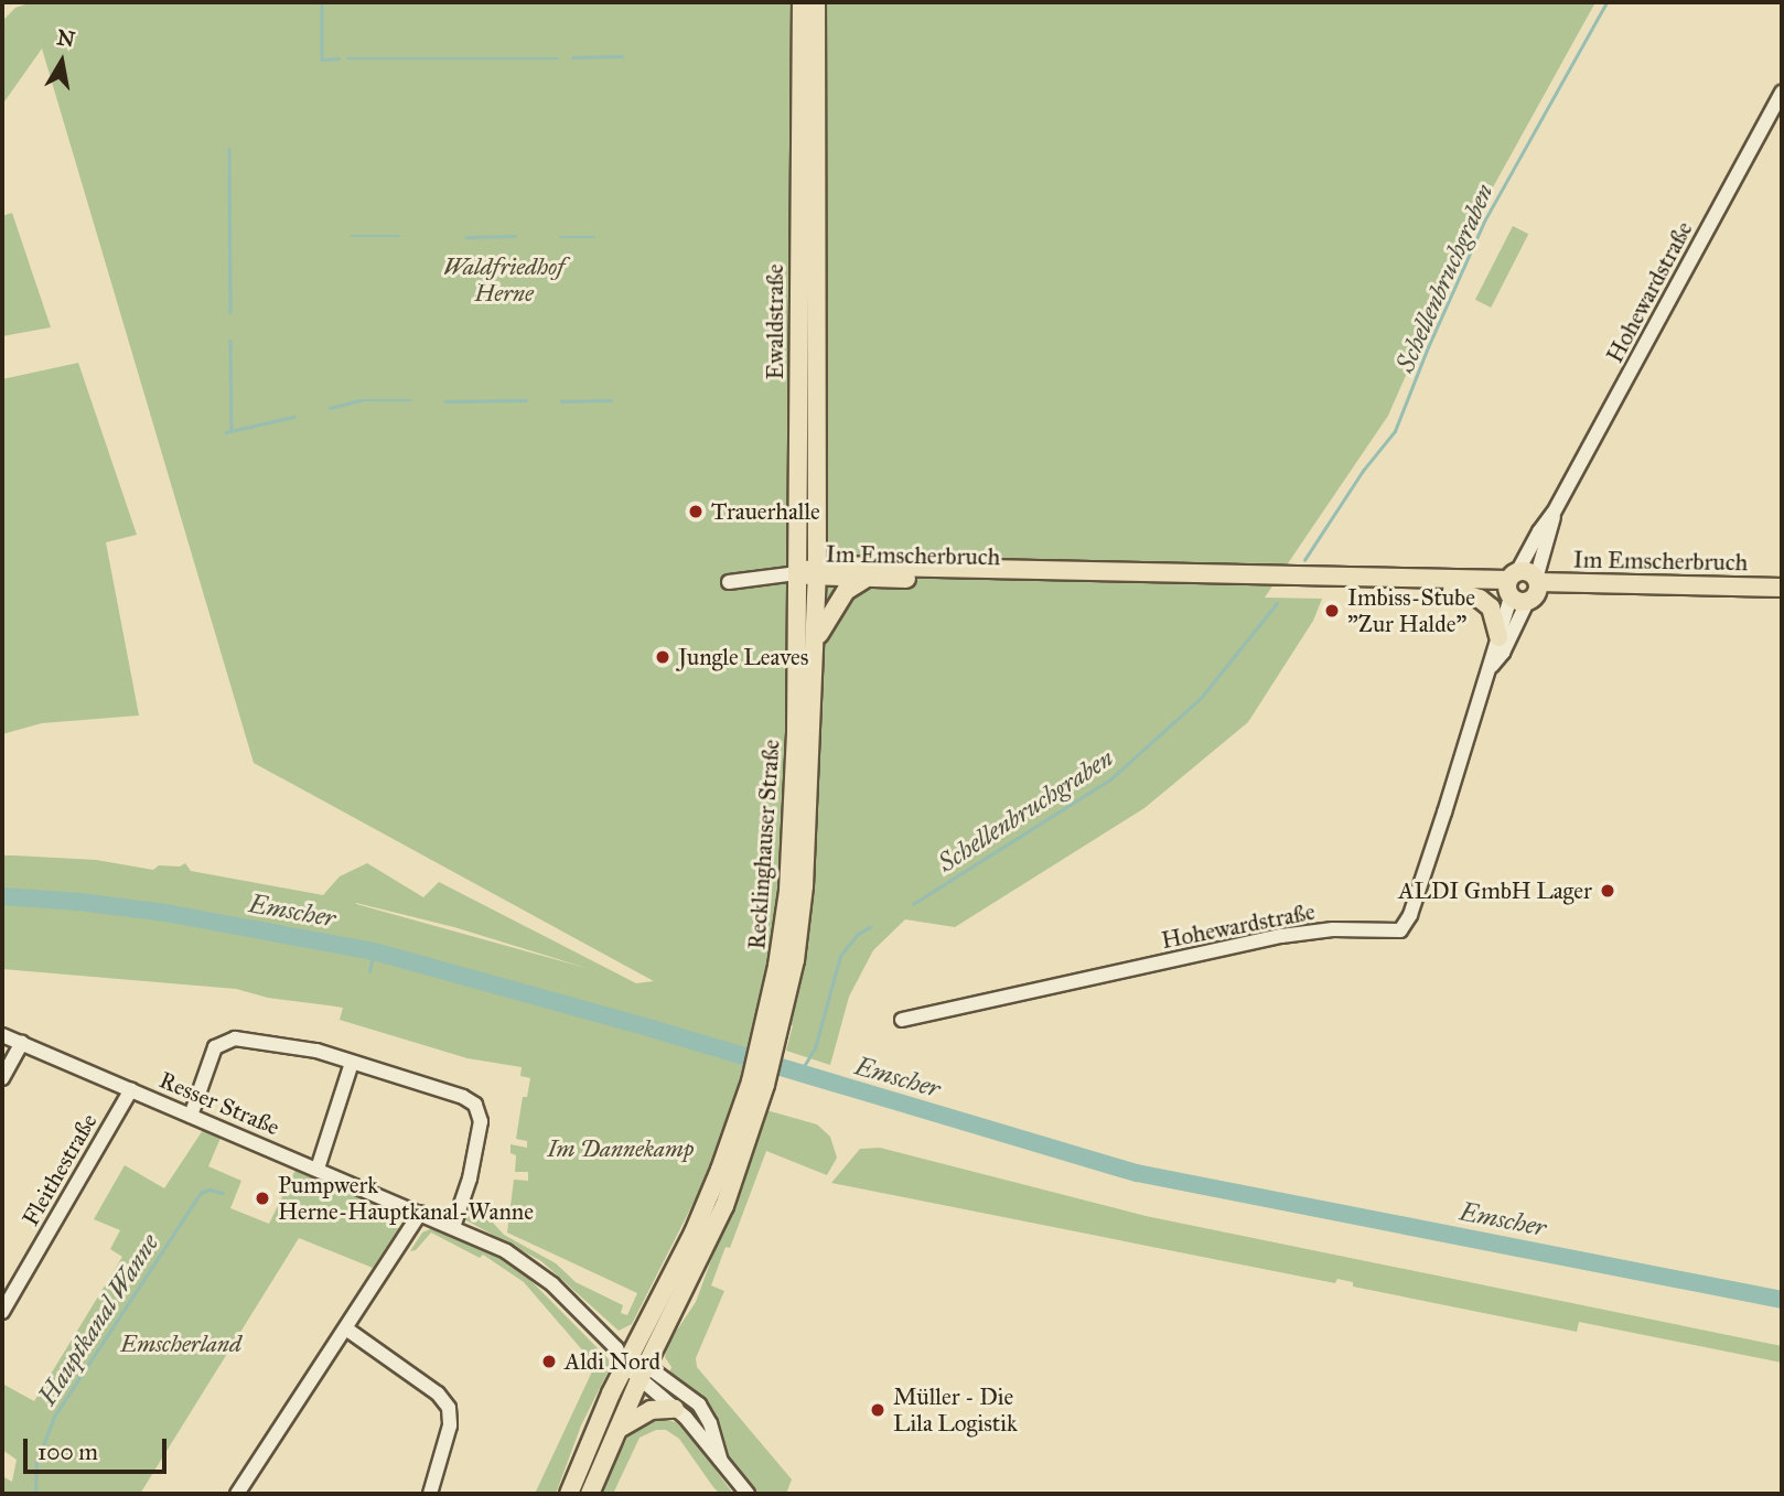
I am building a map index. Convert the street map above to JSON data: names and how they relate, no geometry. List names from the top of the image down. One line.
{"streets":{"main road":["Ewaldstraße","Im Emscherbruch","Recklinghauser Straße"],"street":["Hohewardstraße","Resser Straße","Fleithestraße"]},"crossings":[["Hohewardstraße","Im Emscherbruch"],["Ewaldstraße","Im Emscherbruch"],["Ewaldstraße","Recklinghauser Straße"],["Im Emscherbruch","Recklinghauser Straße"],["Recklinghauser Straße","Resser Straße"],["Resser Straße","Fleithestraße"]],"water":["Schellenbruchgraben","Emscher","Hauptkanal Wanne"],"parks":["Waldfriedhof Herne","Im Dannekamp","Emscherland"],"places":["Trauerhalle","Imbiss-Stube \"Zur Halde\"","Jungle Leaves","ALDI GmbH Lager","Pumpwerk Herne-Hauptkanal-Wanne","Aldi Nord","Müller - Die Lila Logistik"],"scale_bar":"100 m","north":"top"}
